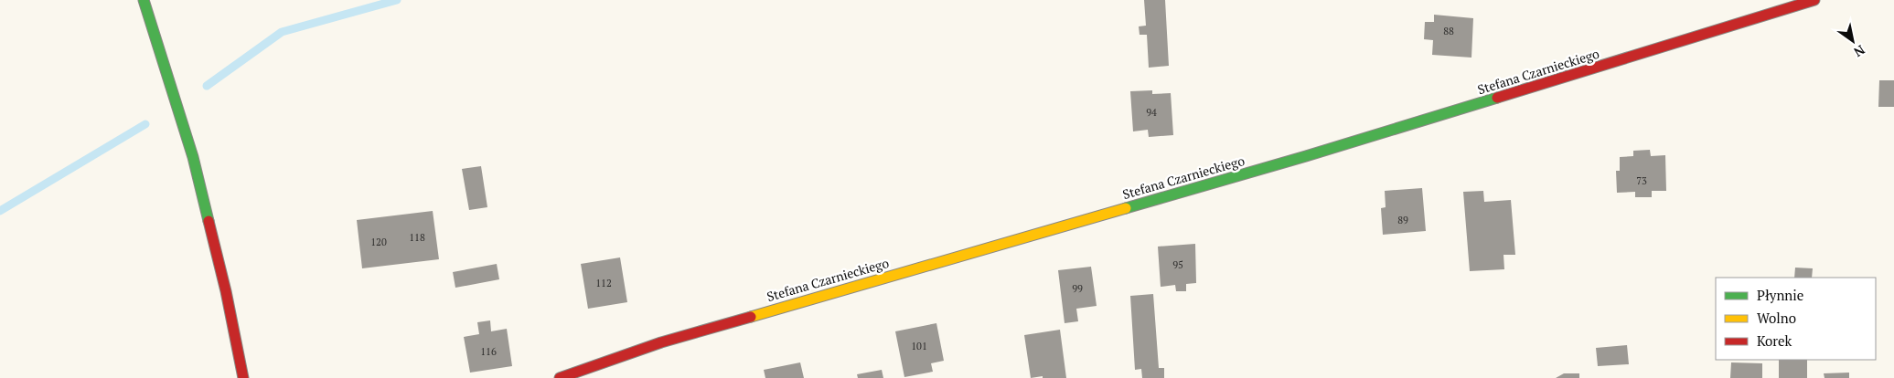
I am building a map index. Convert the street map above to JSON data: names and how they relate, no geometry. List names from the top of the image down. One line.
{"streets":{"street":["Stefana Czarnieckiego"]},"house_numbers":["88","94","73","89","118","120","95","112","99","101","116"],"legend":["Płynnie","Wolno","Korek"],"north":"bottom right"}
